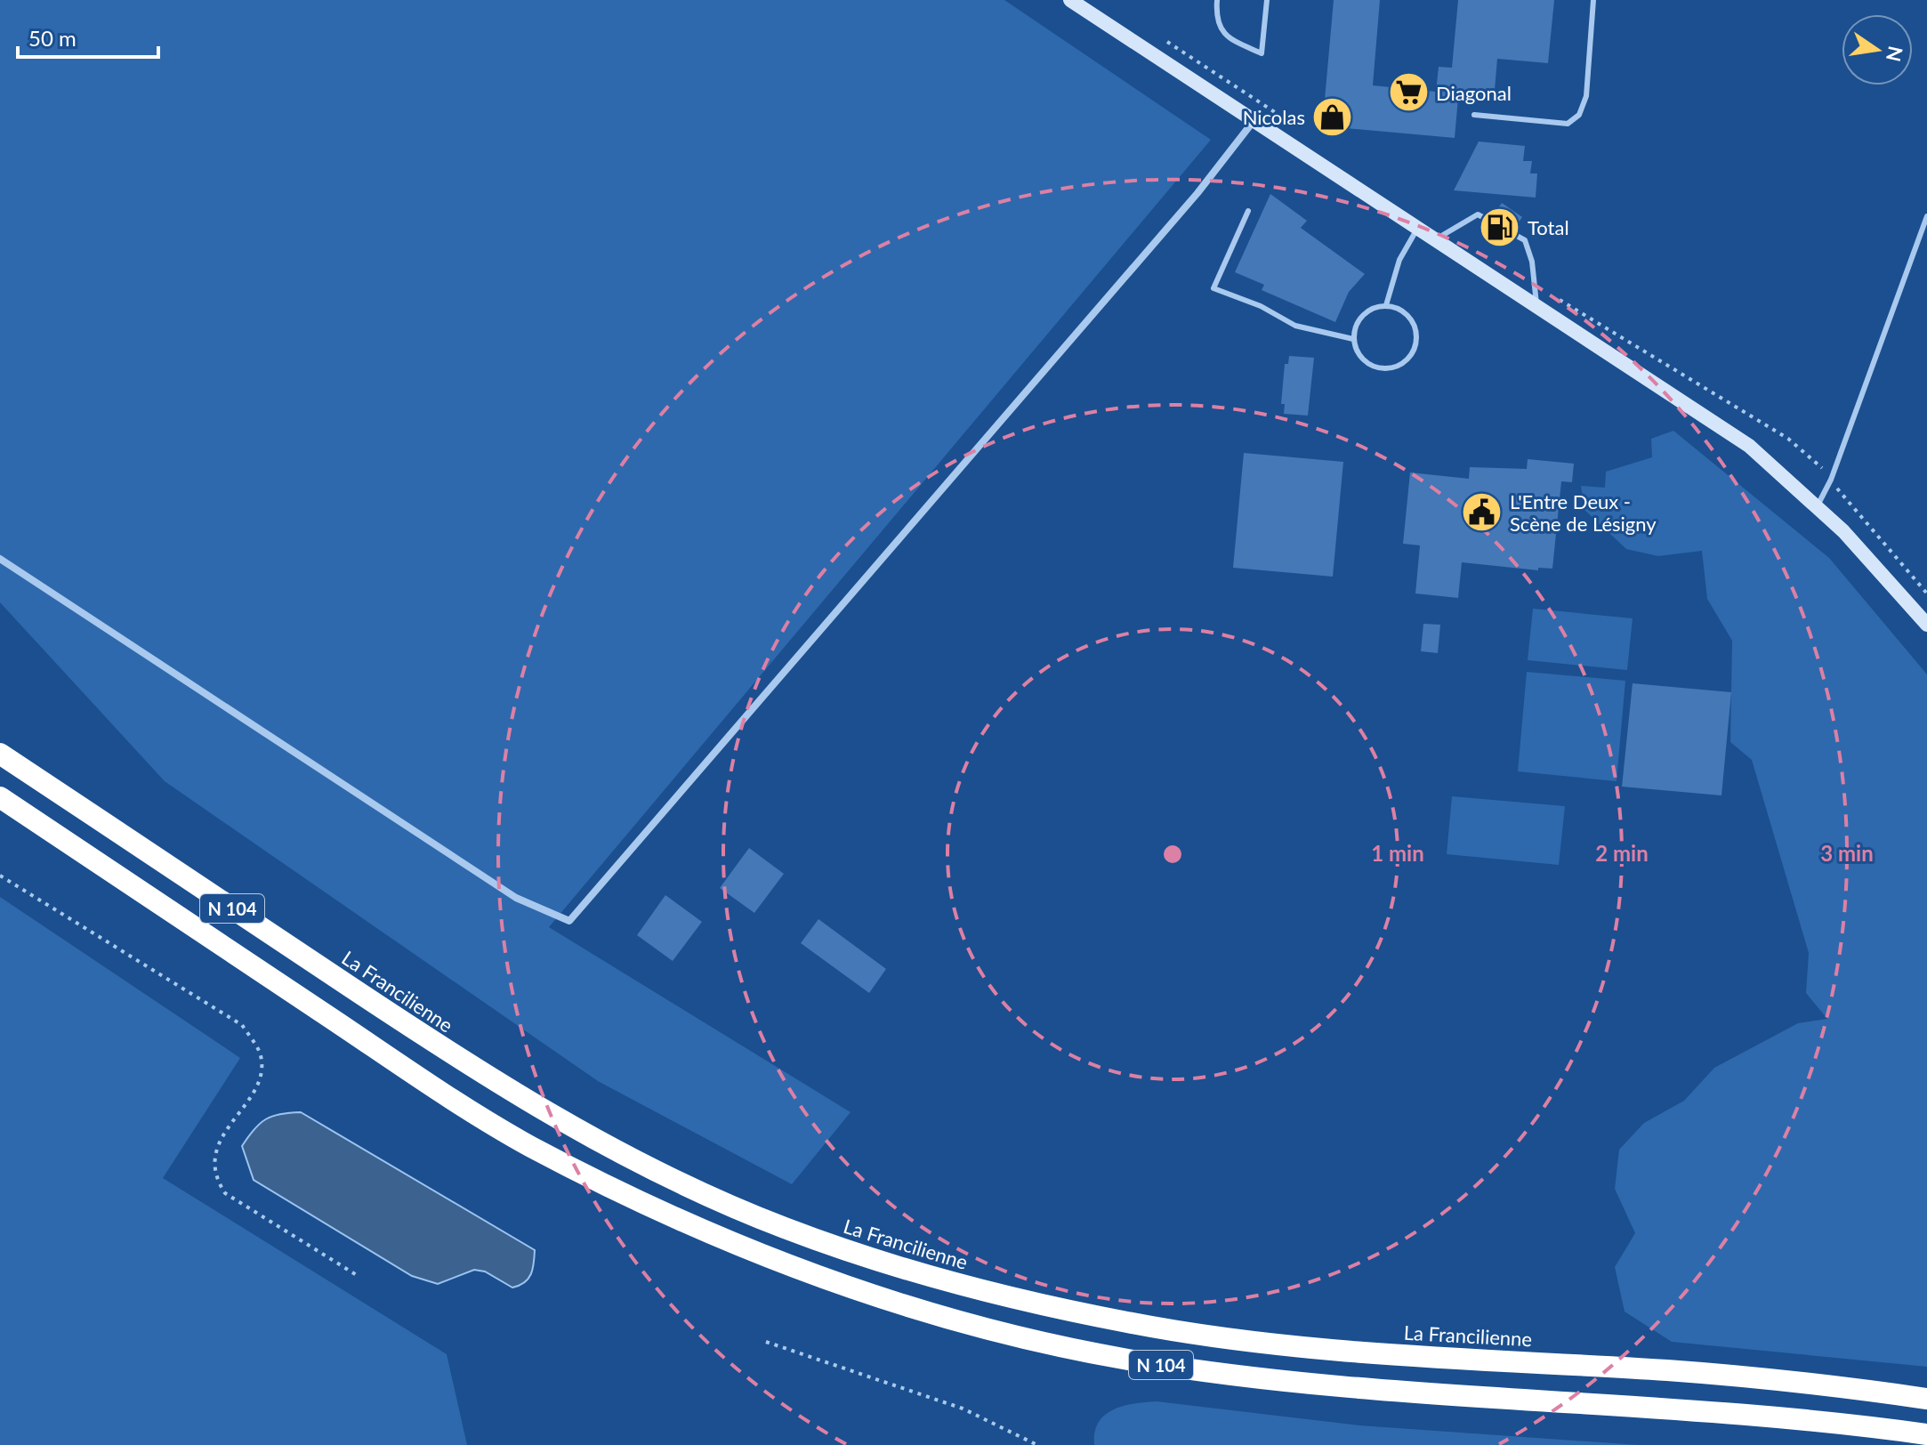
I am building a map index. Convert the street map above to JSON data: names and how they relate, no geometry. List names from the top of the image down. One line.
{"streets":{"highway":["N 104","La Francilienne"]},"places":{"supermarket":["Diagonal"],"shop":["Nicolas"],"fuel station":["Total"],"public building":["L'Entre Deux - Scène de Lésigny"]},"scale_bar":"50 m","north":"right","rings":["1 min","2 min","3 min"]}
